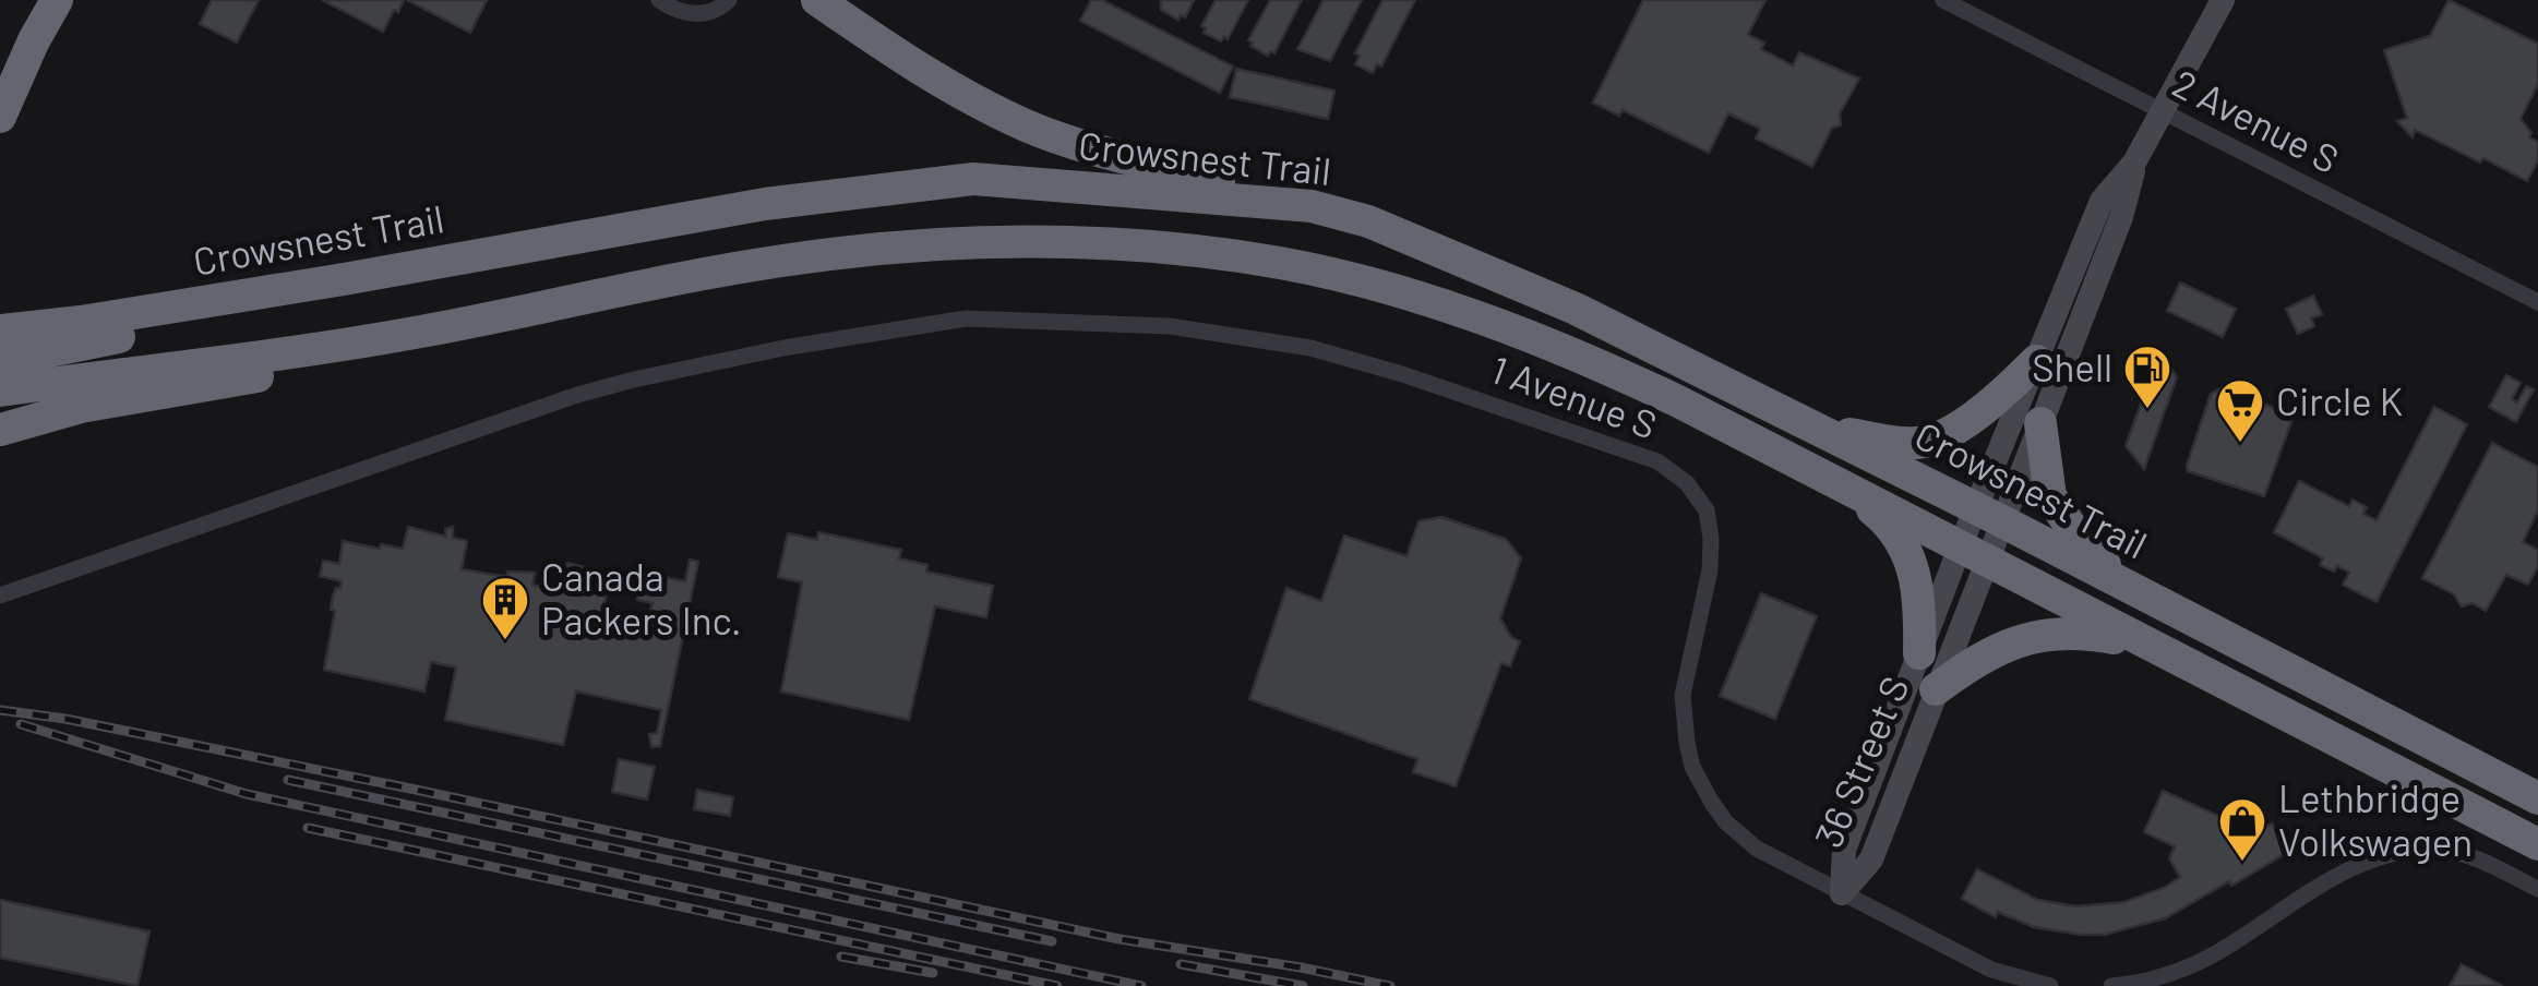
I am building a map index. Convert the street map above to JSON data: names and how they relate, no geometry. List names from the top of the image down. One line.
{"streets":{"highway":["Crowsnest Trail"],"street":["2 Avenue S","1 Avenue S","36 Street S"]},"crossings":[["1 Avenue S","36 Street S"]],"places":{"fuel station":["Shell"],"supermarket":["Circle K"],"building":["Canada Packers Inc."],"shop":["Lethbridge Volkswagen"]}}
